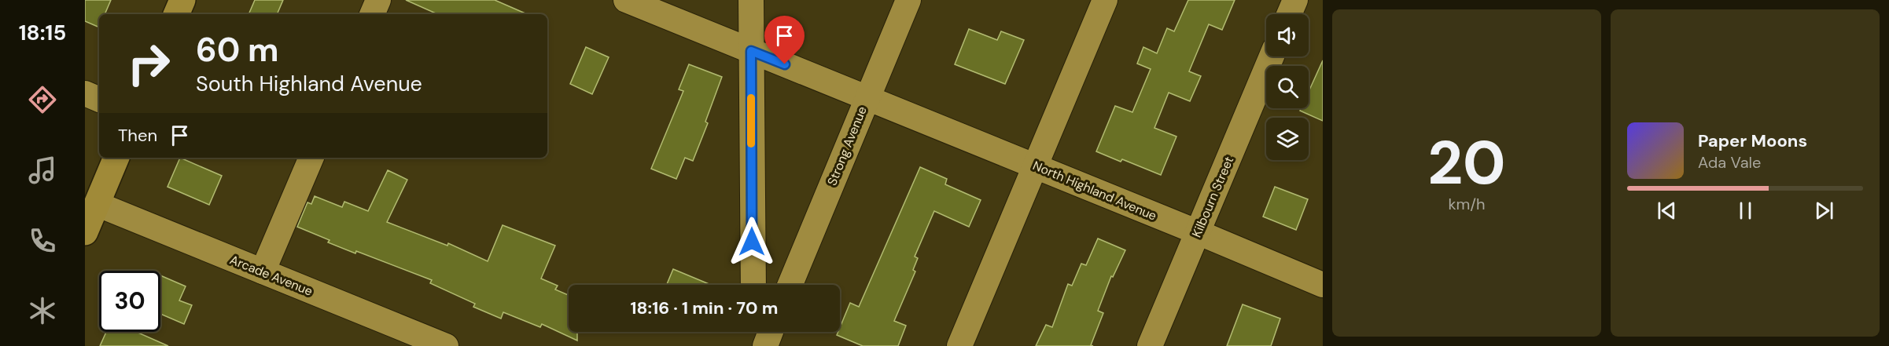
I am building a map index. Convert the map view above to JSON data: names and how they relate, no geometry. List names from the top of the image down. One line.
{"streets":{"street":["Strong Avenue","North Highland Avenue","Kilbourn Street","Arcade Avenue"]},"crossings":[["Strong Avenue","North Highland Avenue"],["North Highland Avenue","Kilbourn Street"]],"page":{"tabs":"18:15","tile":["20","km/h"],"turn":["60 m","South Highland Avenue"],"then":"Then","song":["Paper Moons","Ada Vale"],"limit":"30","trip":"18:16 · 1 min · 70 m"}}
